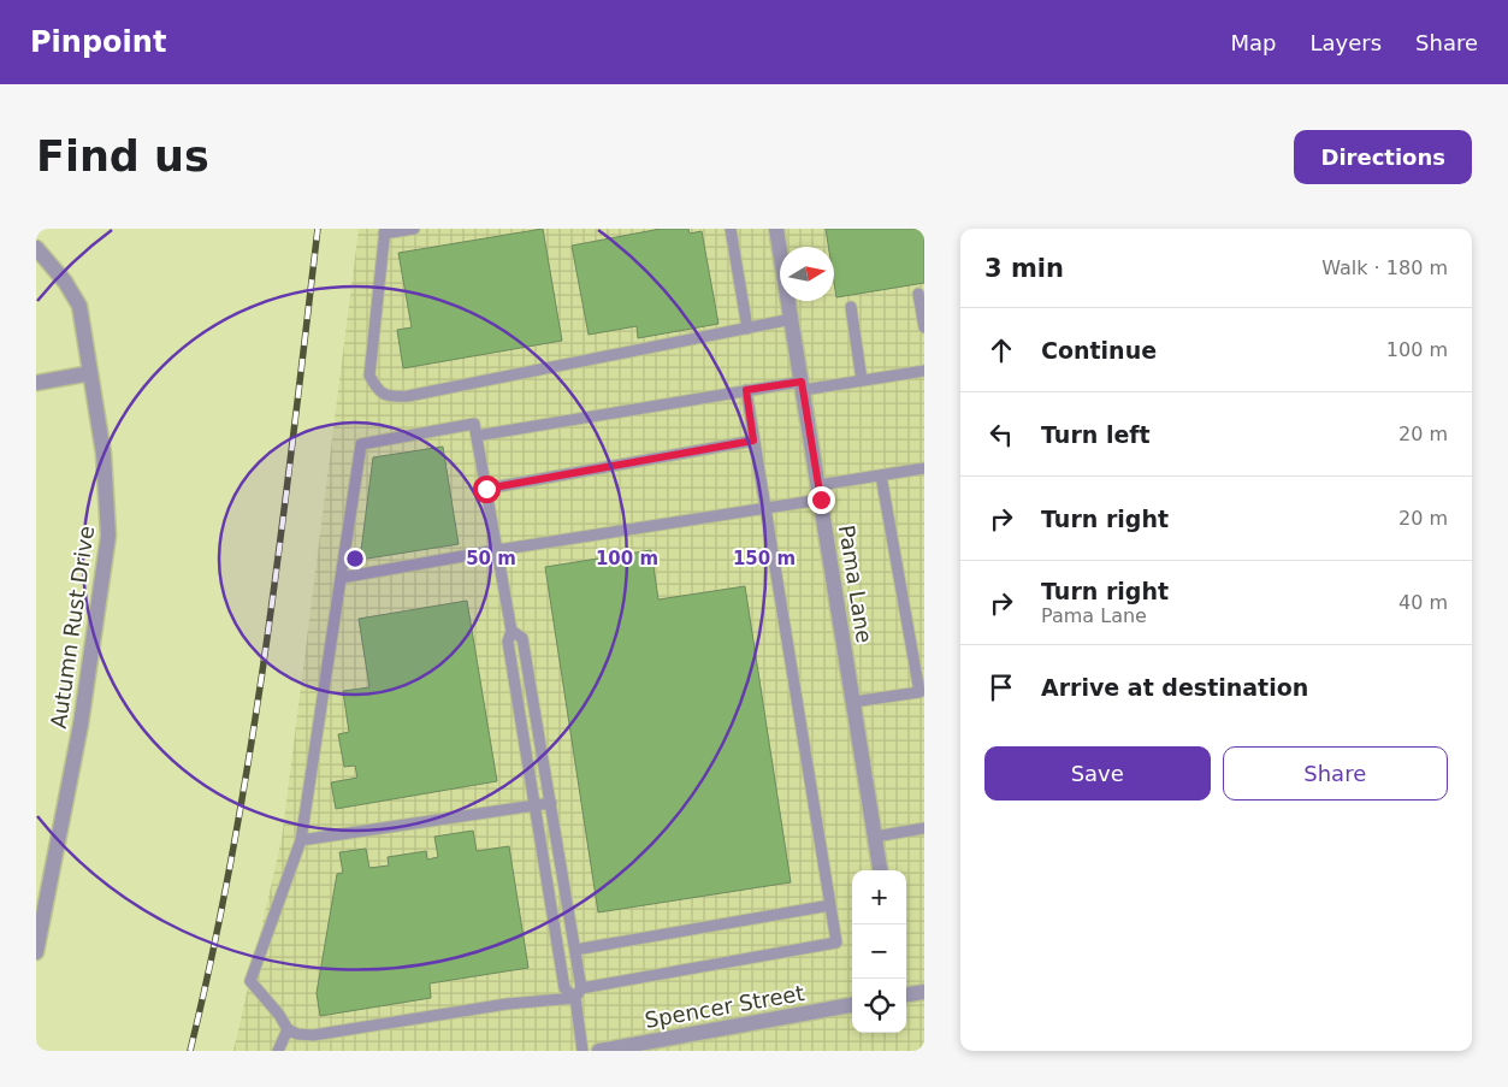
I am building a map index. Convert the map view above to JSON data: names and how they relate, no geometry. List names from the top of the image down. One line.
{"streets":{"street":["Pama Lane","Autumn Rust Drive","Spencer Street"]},"north":"right","page":{"header":"Pinpoint","nav":["Map","Layers","Share"],"buttons":["Directions",["Save","Share"]],"title":"Find us","heading":["3 min","Walk · 180 m"],"list":[["Continue","100 m"],["Turn left","20 m"],["Turn right","20 m"],["Turn right","Pama Lane","40 m"],"Arrive at destination"],"map_buttons":["+","−"]},"rings":["50 m","100 m","150 m"]}
